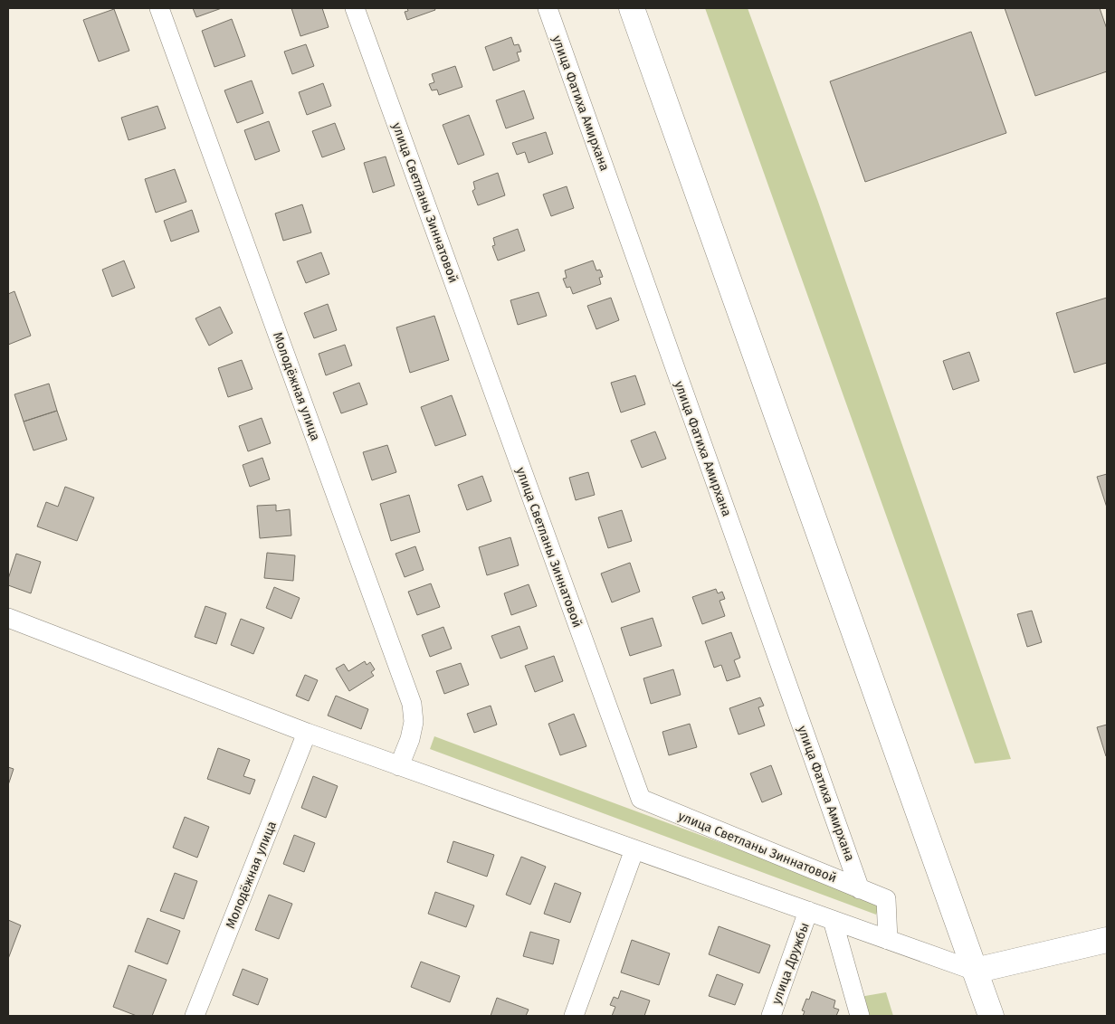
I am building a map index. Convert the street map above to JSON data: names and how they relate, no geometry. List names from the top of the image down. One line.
{"streets":{"street":["улица Фатиха Амирхана","улица Светланы Зиннатовой","Молодёжная улица","улица Дружбы"]},"crossings":[["улица Фатиха Амирхана","улица Светланы Зиннатовой"]]}
